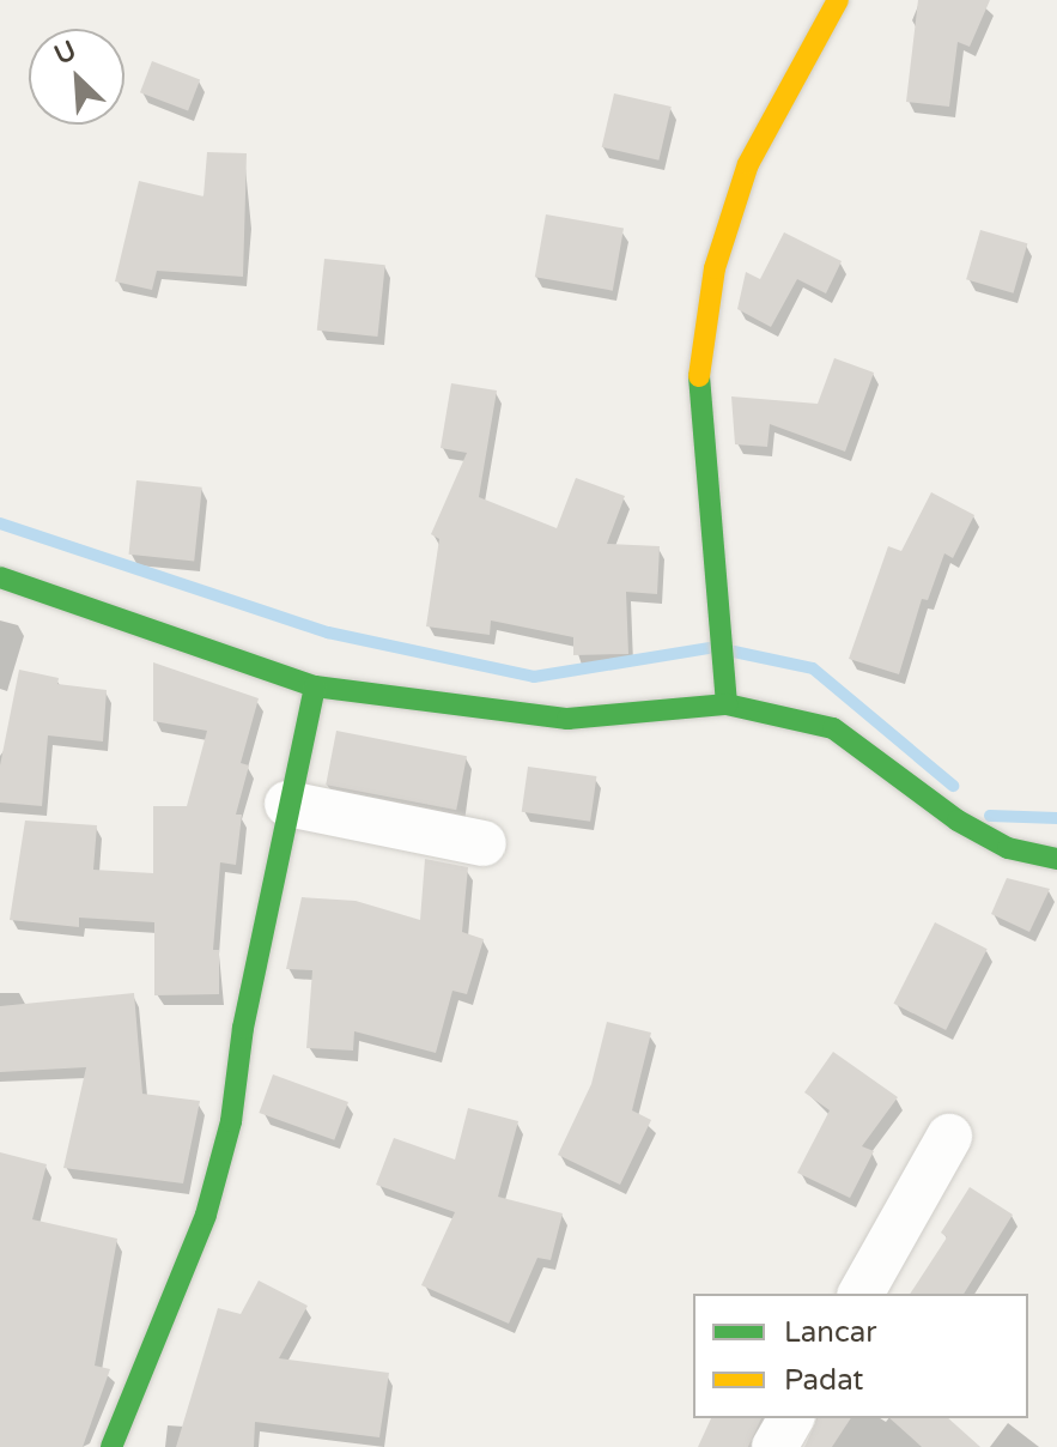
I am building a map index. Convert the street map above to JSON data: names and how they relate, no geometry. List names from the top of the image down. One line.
{"legend":["Lancar","Padat"],"north":"top left"}
